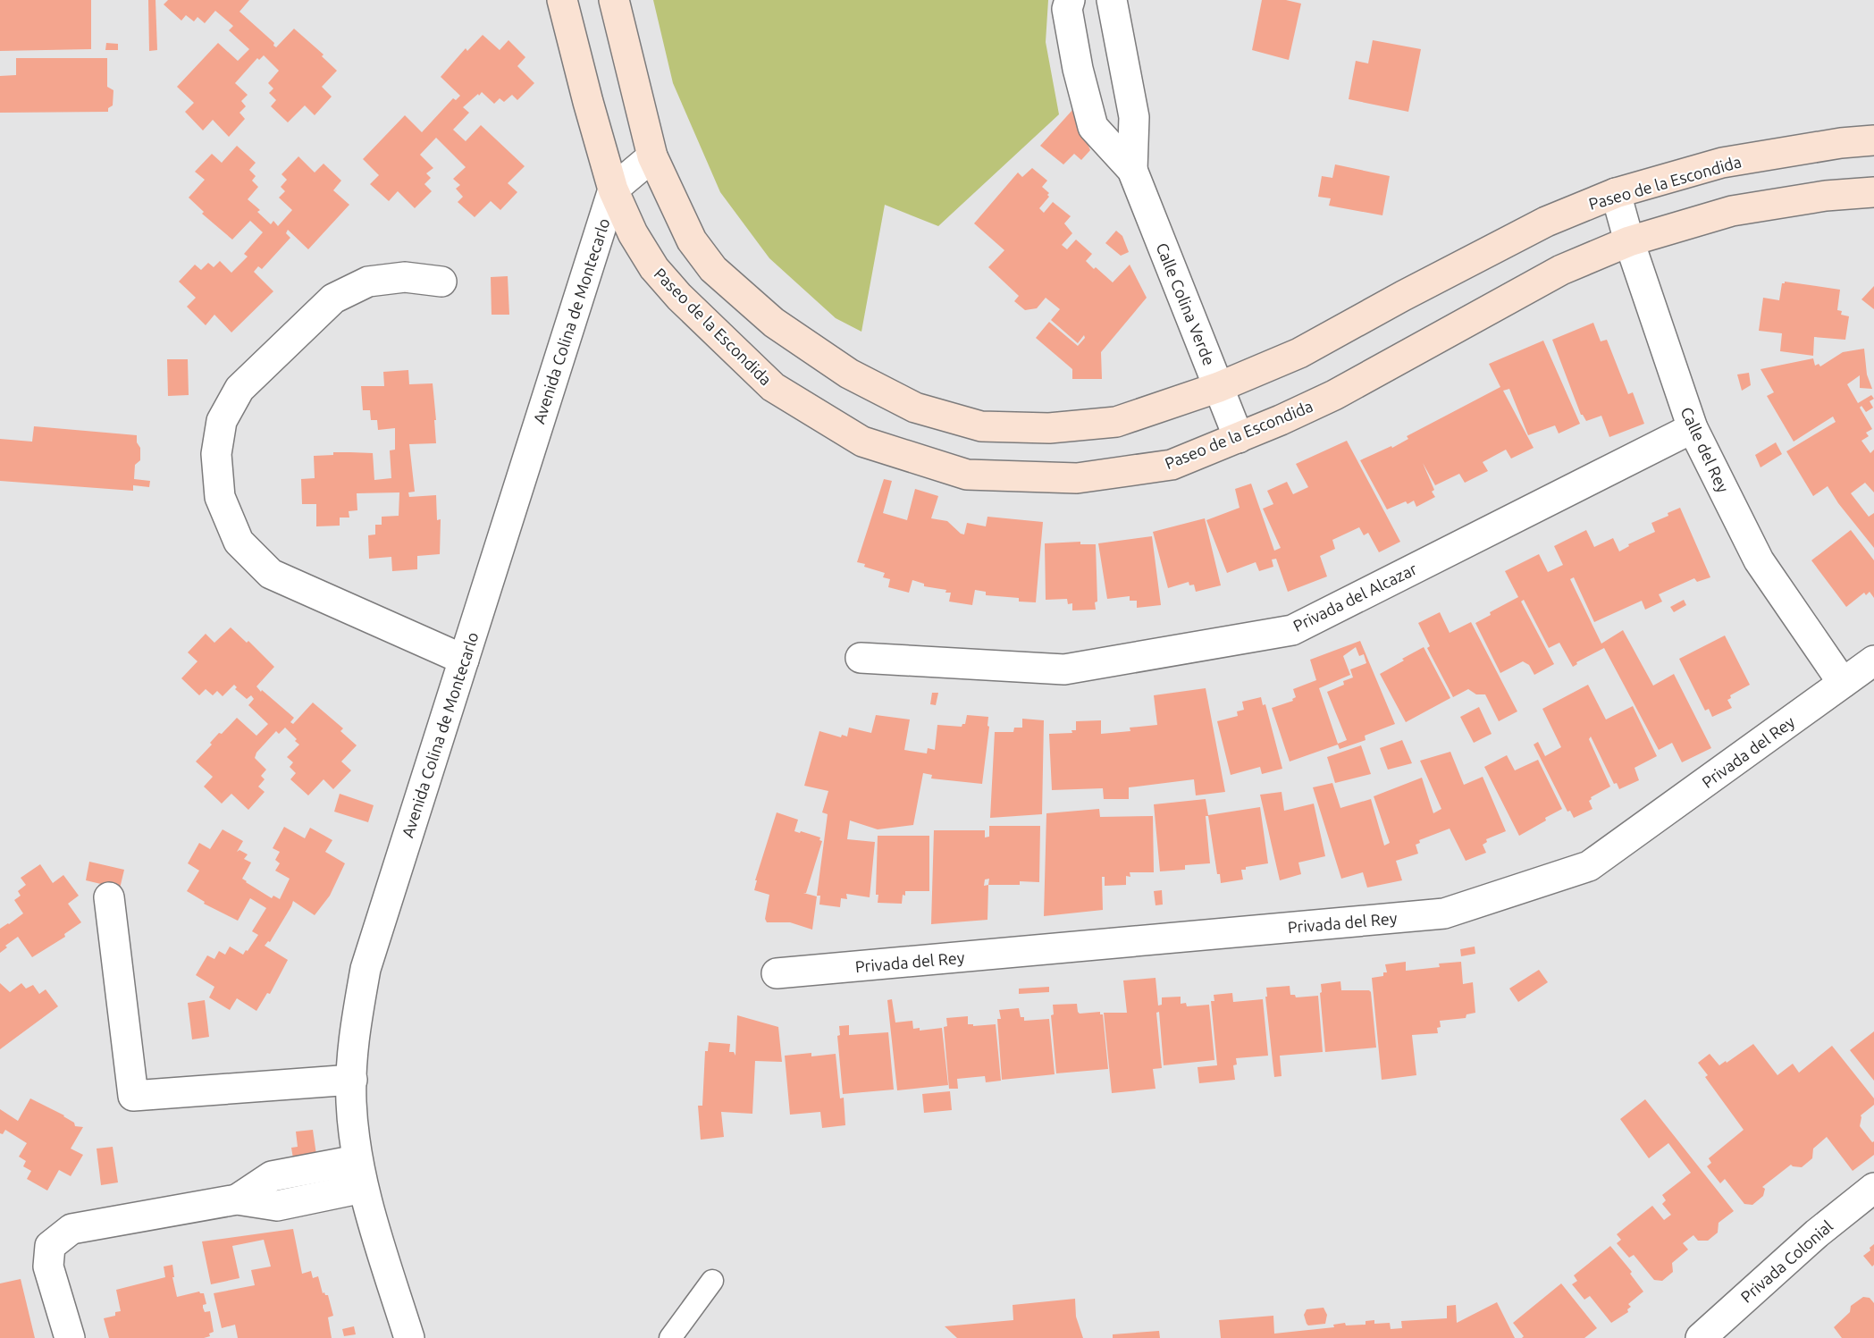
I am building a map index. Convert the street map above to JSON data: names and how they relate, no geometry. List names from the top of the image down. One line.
{"streets":{"main road":["Paseo de la Escondida"],"street":["Calle Colina Verde","Avenida Colina de Montecarlo","Calle del Rey","Privada del Alcazar","Privada del Rey","Privada Colonial"]},"crossings":[["Paseo de la Escondida","Calle Colina Verde"],["Paseo de la Escondida","Avenida Colina de Montecarlo"],["Paseo de la Escondida","Calle del Rey"],["Calle del Rey","Privada del Alcazar"],["Calle del Rey","Privada del Rey"]]}
